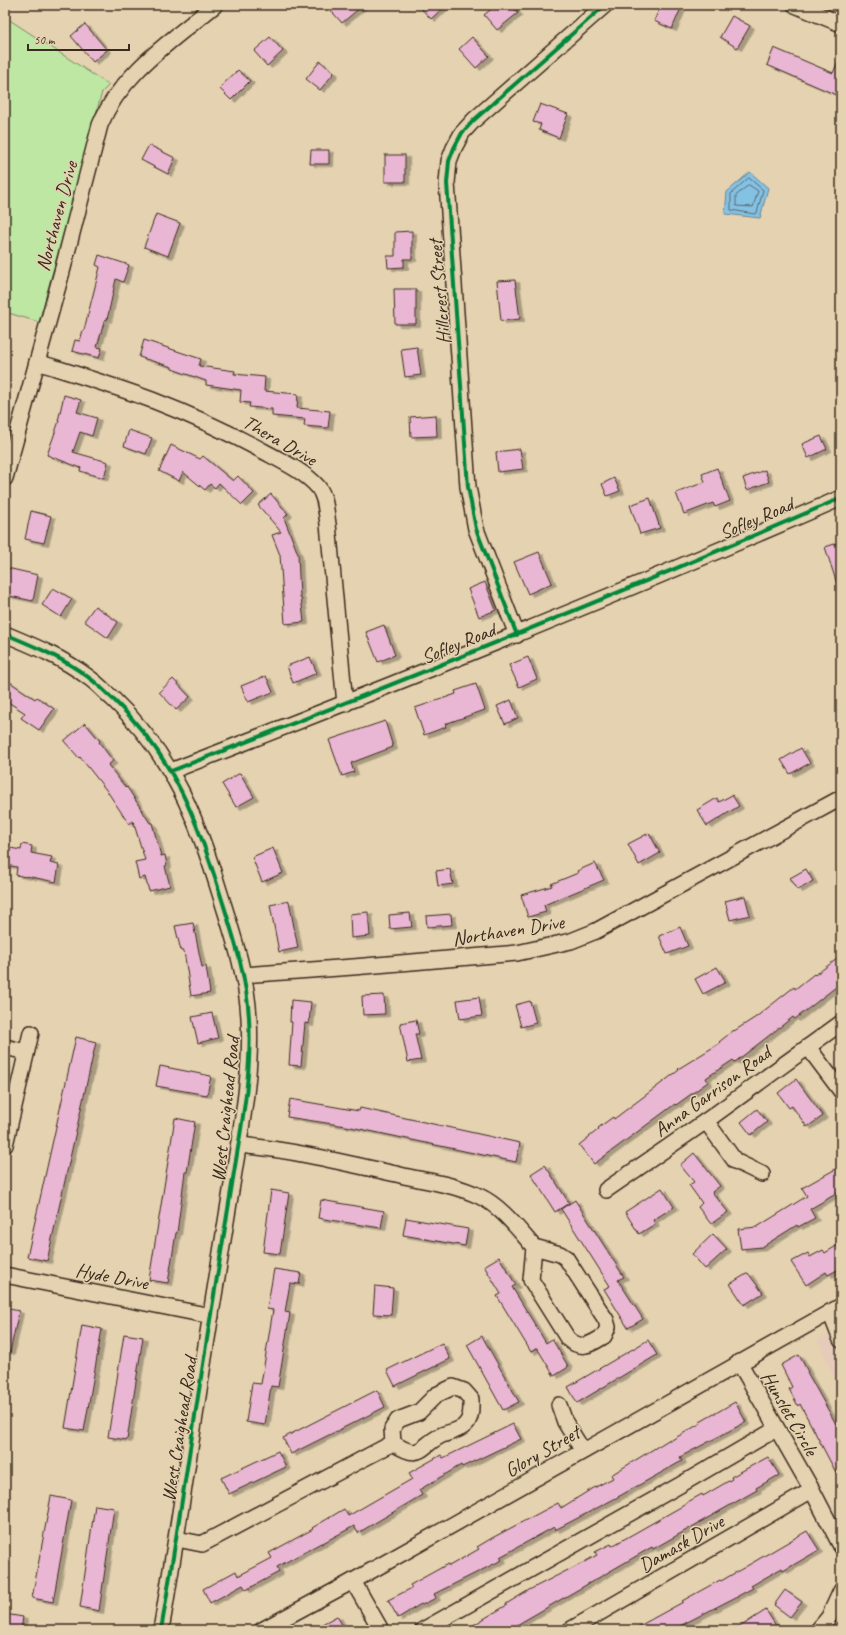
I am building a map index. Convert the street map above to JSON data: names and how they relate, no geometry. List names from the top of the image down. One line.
{"streets":{"street":["Northaven Drive","Hillcrest Street","Thera Drive","Sofley Road","Anna Garrison Road","West Craighead Road","Hyde Drive","Hunslet Circle","Glory Street","Damask Drive"]},"crossings":[["Northaven Drive","Thera Drive"],["Northaven Drive","West Craighead Road"],["Hillcrest Street","Sofley Road"],["Thera Drive","Sofley Road"],["Sofley Road","West Craighead Road"],["West Craighead Road","Hyde Drive"],["Hunslet Circle","Glory Street"],["Hunslet Circle","Damask Drive"]],"scale_bar":"50 m"}
